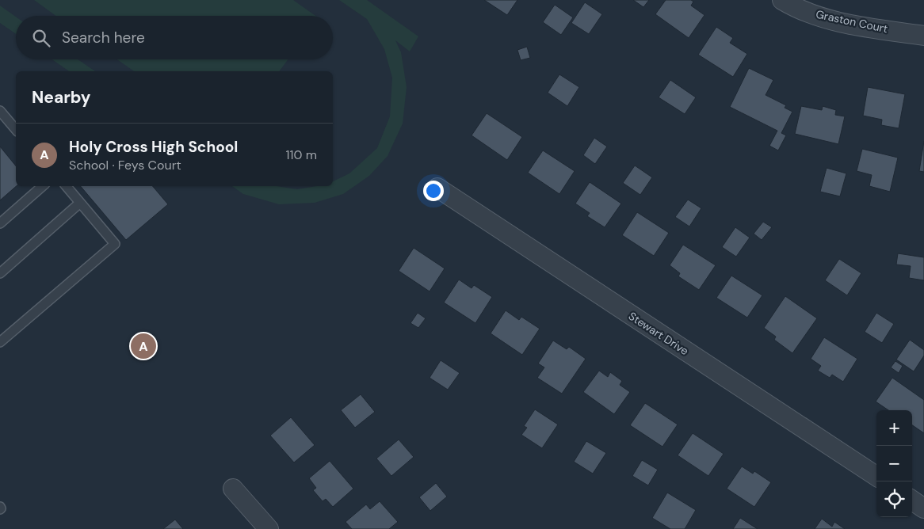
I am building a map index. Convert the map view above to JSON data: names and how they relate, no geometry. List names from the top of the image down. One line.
{"streets":{"street":["Graston Court","Stewart Drive"]},"page":{"search":"Search here","heading":"Nearby","list":[{"mark":"A","name":"Holy Cross High School","note":"School · Feys Court","value":"110 m"}],"pins":"A","map_buttons":["+","−"]}}
